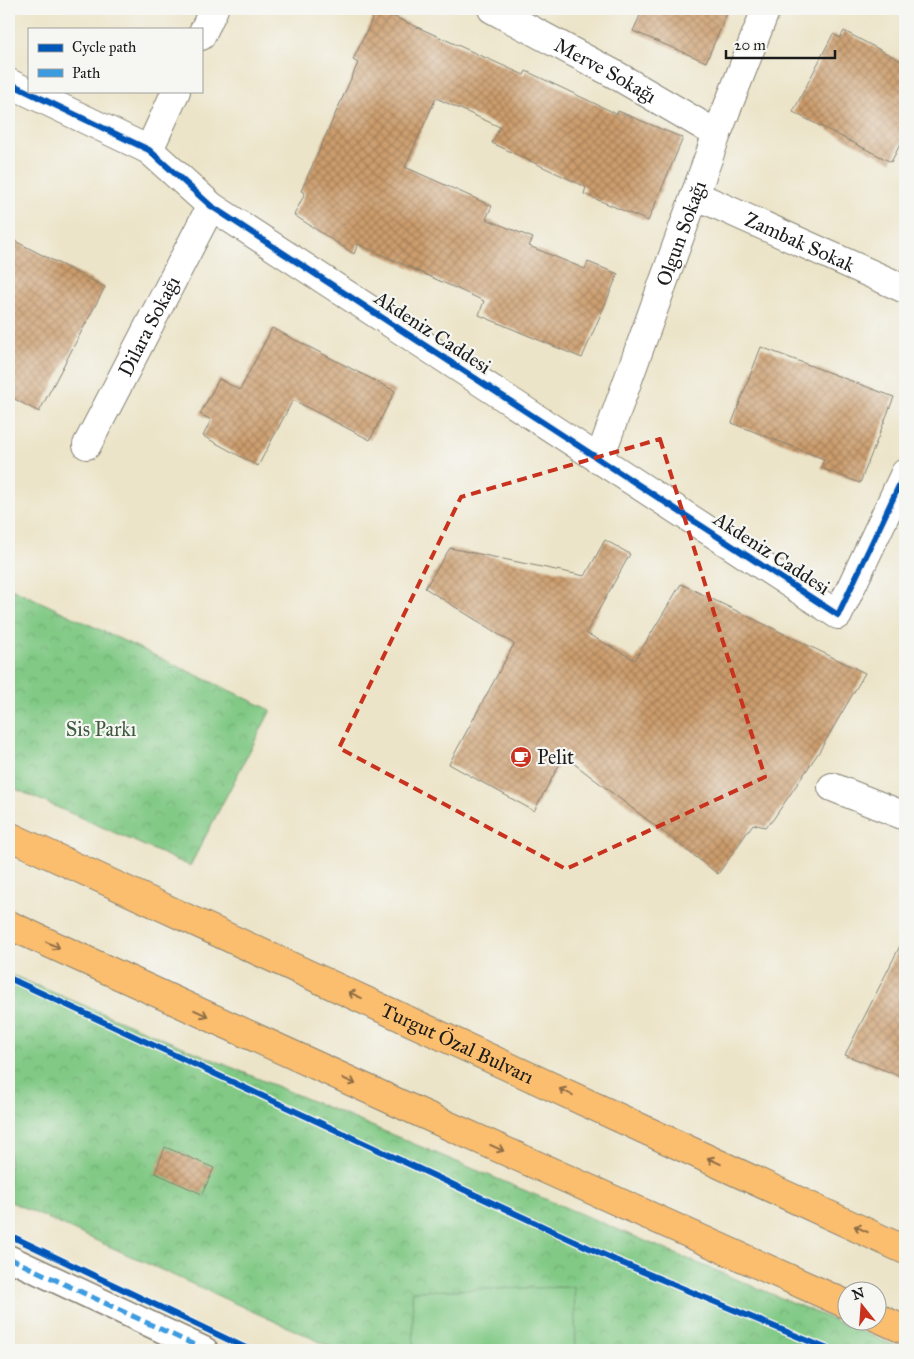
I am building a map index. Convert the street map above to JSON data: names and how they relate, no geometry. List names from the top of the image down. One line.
{"streets":{"highway":["Turgut Özal Bulvarı"],"street":["Merve Sokağı","Olgun Sokağı","Zambak Sokak","Dilara Sokağı","Akdeniz Caddesi"]},"crossings":[["Merve Sokağı","Olgun Sokağı"],["Olgun Sokağı","Zambak Sokak"],["Olgun Sokağı","Akdeniz Caddesi"],["Dilara Sokağı","Akdeniz Caddesi"]],"parks":["Sis Parkı"],"places":{"cafe":["Pelit"]},"legend":["Cycle path","Path"],"scale_bar":"20 m","north":"top"}
